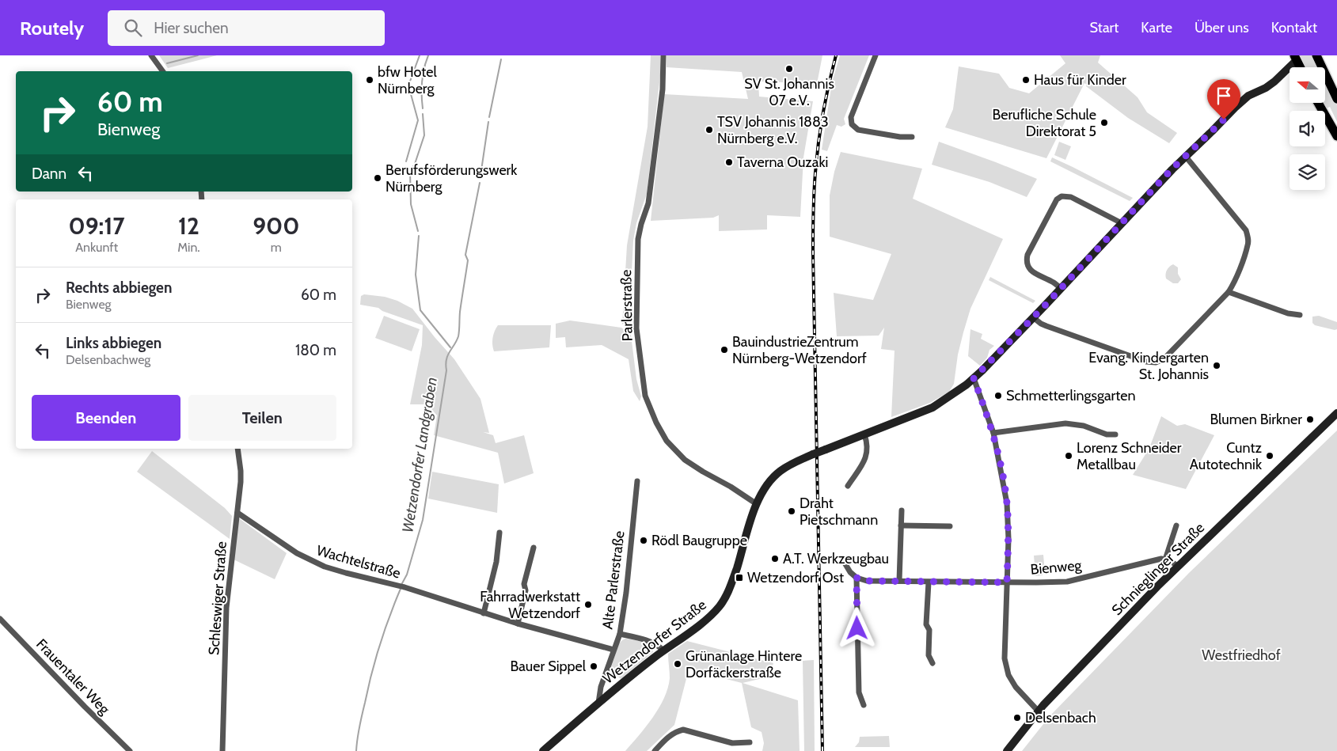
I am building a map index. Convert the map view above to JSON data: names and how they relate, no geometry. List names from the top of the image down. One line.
{"streets":{"street":["Parlerstraße","Wachtelstraße","Bienweg","Schnieglinger Straße","Alte Parlerstraße","Schleswiger Straße","Wetzendorfer Straße","Frauentaler Weg"]},"crossings":[["Parlerstraße","Wetzendorfer Straße"],["Wachtelstraße","Alte Parlerstraße"],["Wachtelstraße","Schleswiger Straße"],["Alte Parlerstraße","Wetzendorfer Straße"]],"water":["Wetzendorfer Landgraben"],"parks":["Westfriedhof"],"places":{"other":["SV St. Johannis 07 e.V.","bfw Hotel Nürnberg","Haus für Kinder","Berufliche Schule Direktorat 5","TSV Johannis 1883 Nürnberg e.V.","Taverna Ouzaki","Berufsförderungswerk Nürnberg","BauindustrieZentrum Nürnberg-Wetzendorf","Evang. Kindergarten St. Johannis","Schmetterlingsgarten","Blumen Birkner","Lorenz Schneider Metallbau","Cuntz Autotechnik","Draht Pietschmann","Rödl Baugruppe","A.T. Werkzeugbau","Fahrradwerkstatt Wetzendorf","Grünanlage Hintere Dorfäckerstraße","Bauer Sippel","Delsenbach"],"transit":["Wetzendorf Ost"]},"north":"left","page":{"header":"Routely","search":"Hier suchen","nav":["Start","Karte","Über uns","Kontakt"],"turn":["60 m","Bienweg"],"then":"Dann","eta":["09:17","Ankunft","12","Min.","900","m"],"list":[{"name":"Rechts abbiegen","note":"Bienweg","value":"60 m"},{"name":"Links abbiegen","note":"Delsenbachweg","value":"180 m"}],"buttons":["Beenden","Teilen"]}}
